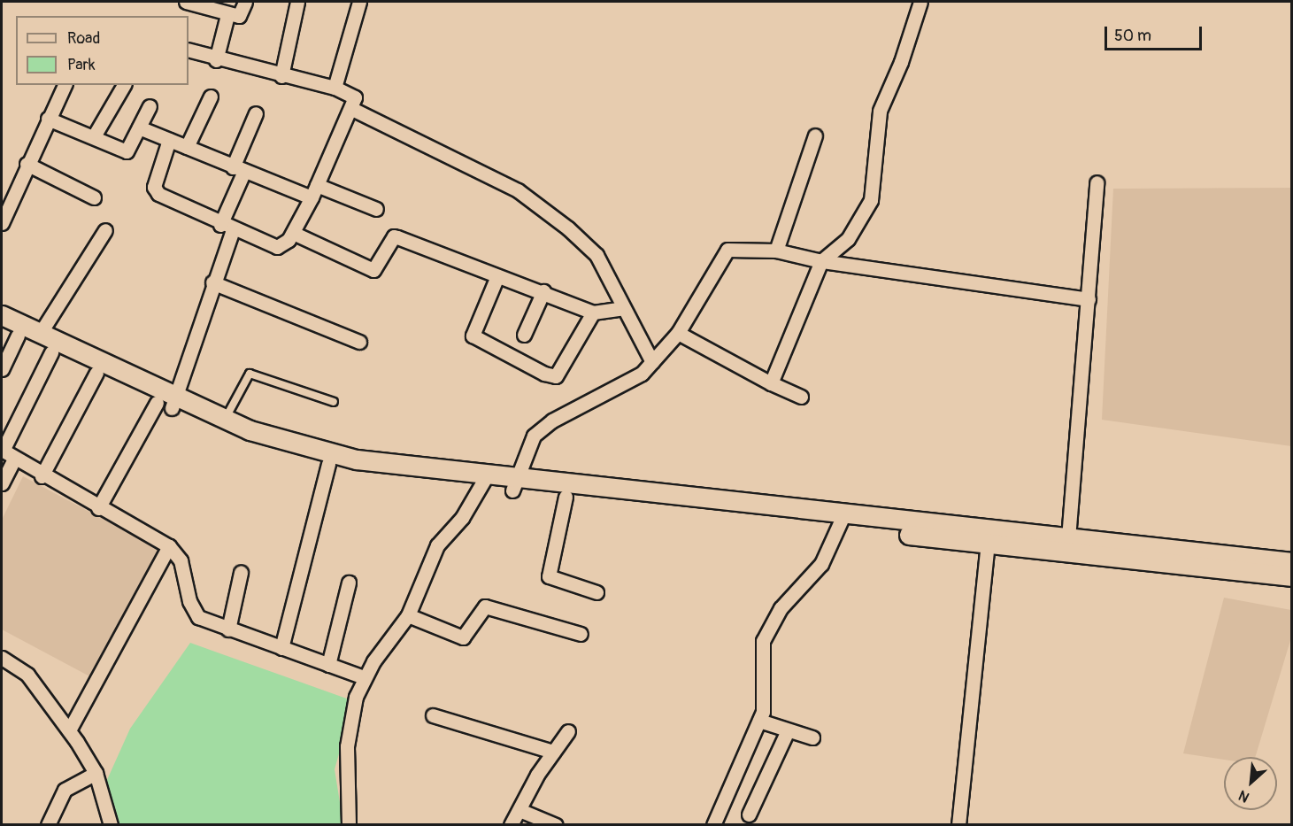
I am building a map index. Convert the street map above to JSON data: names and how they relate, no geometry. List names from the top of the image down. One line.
{"legend":["Road","Park"],"scale_bar":"50 m","north":"bottom left"}
